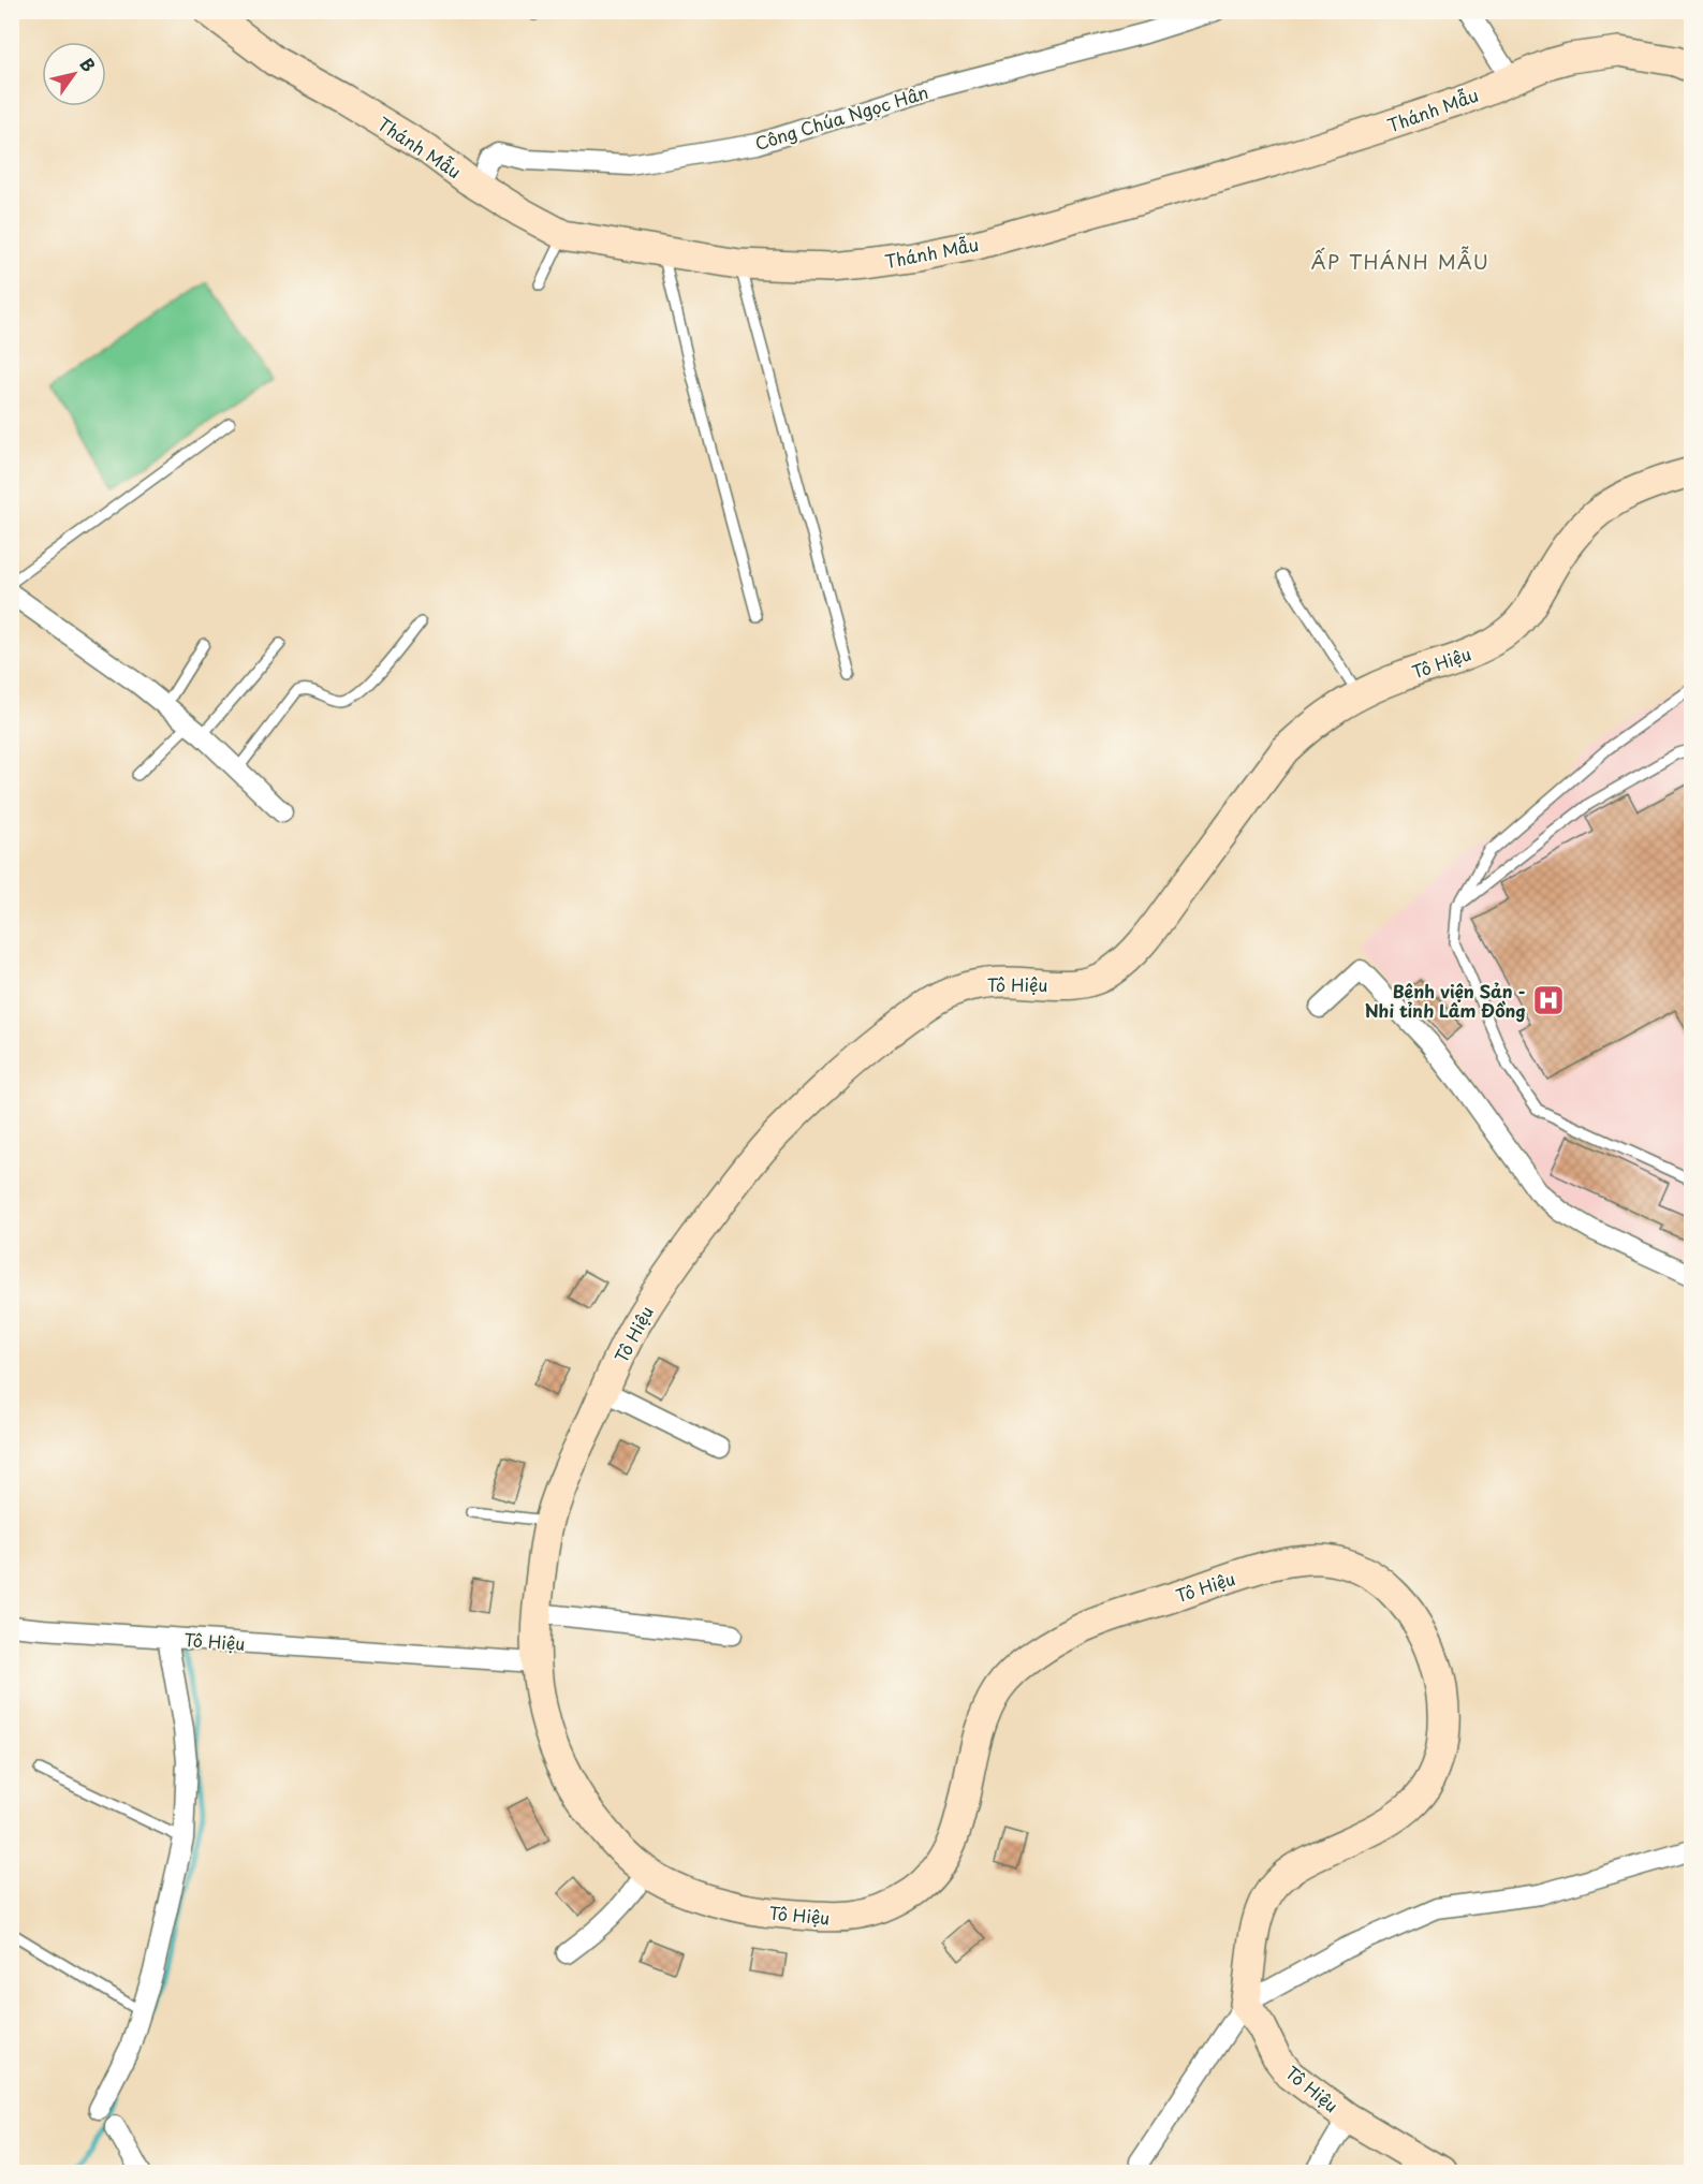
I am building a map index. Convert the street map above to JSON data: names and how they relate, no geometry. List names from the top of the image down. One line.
{"streets":{"street":["Thánh Mẫu","Công Chúa Ngọc Hân","Tô Hiệu"]},"crossings":[["Thánh Mẫu","Công Chúa Ngọc Hân"]],"districts":["ẤP THÁNH MẪU"],"places":{"hospital":["Bệnh viện Sản - Nhi tỉnh Lâm Đồng"]},"north":"top right"}
